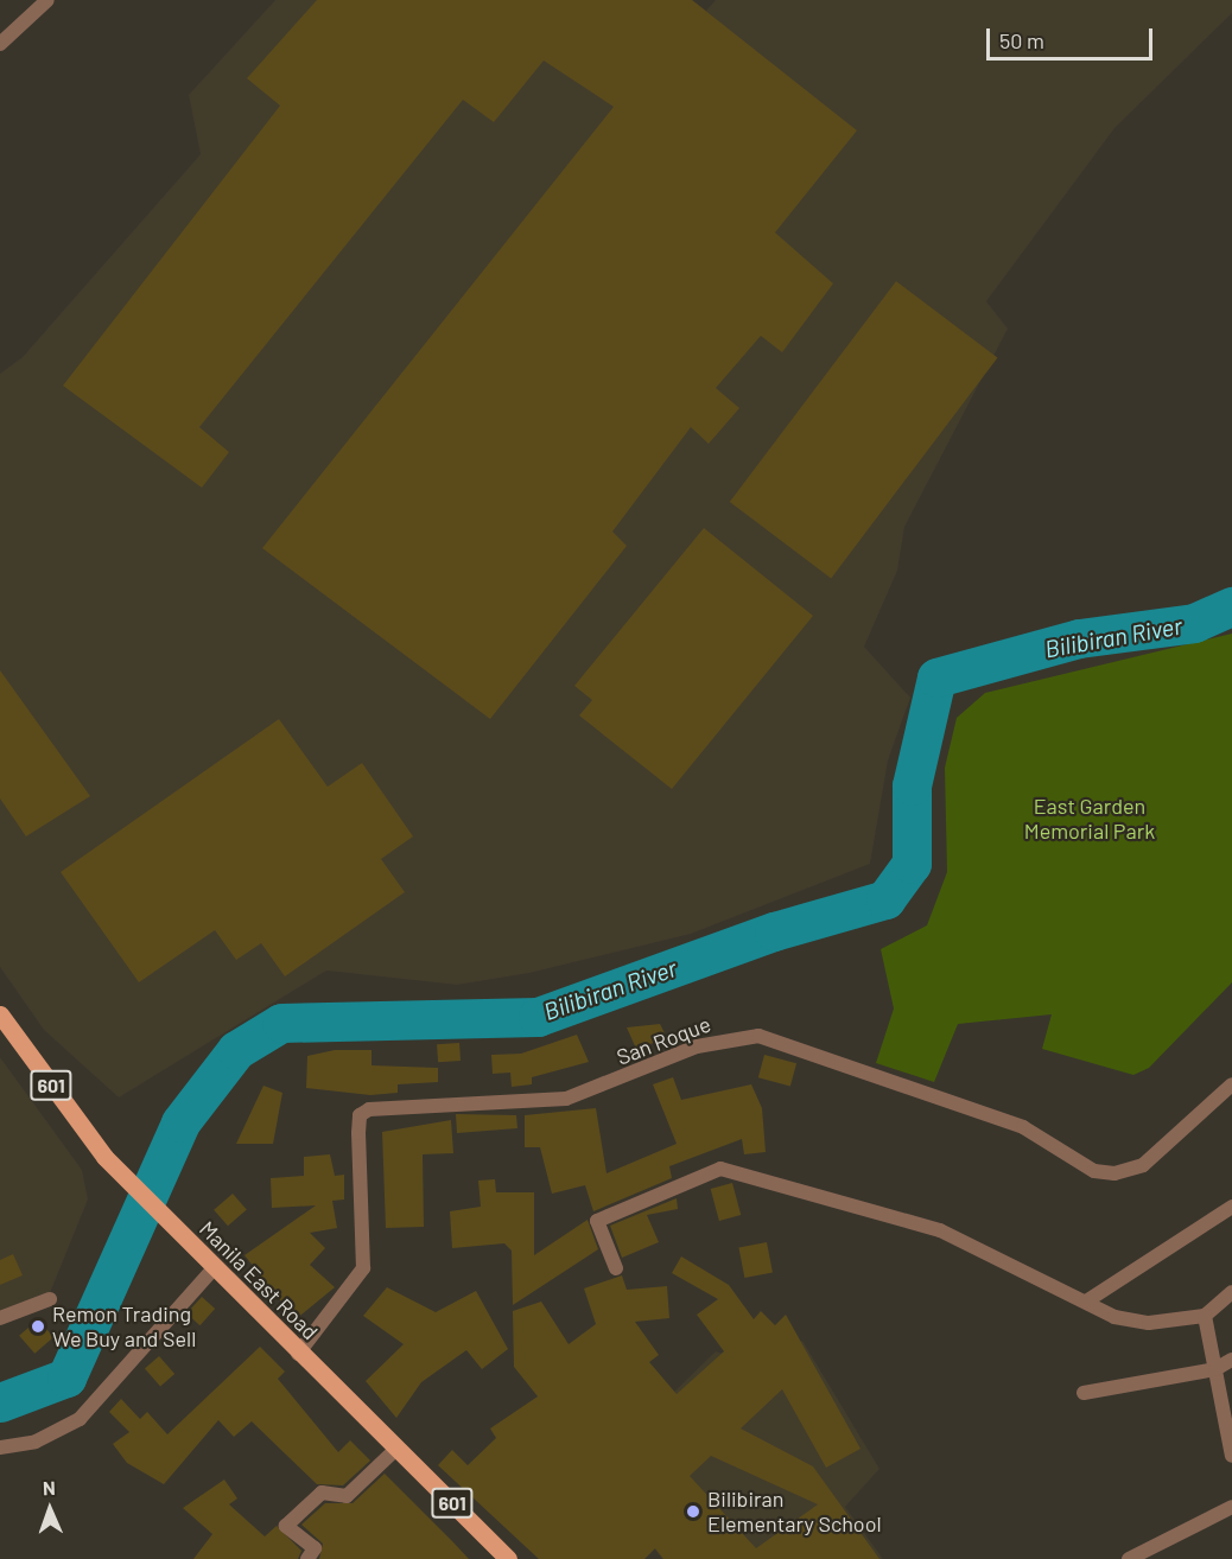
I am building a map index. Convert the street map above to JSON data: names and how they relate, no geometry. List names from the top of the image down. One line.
{"streets":{"main road":["601","Manila East Road"],"street":["San Roque"]},"crossings":[["San Roque","Manila East Road"]],"water":["Bilibiran River"],"parks":["East Garden Memorial Park"],"places":["Remon Trading We Buy and Sell","Bilibiran Elementary School"],"scale_bar":"50 m","north":"top"}
